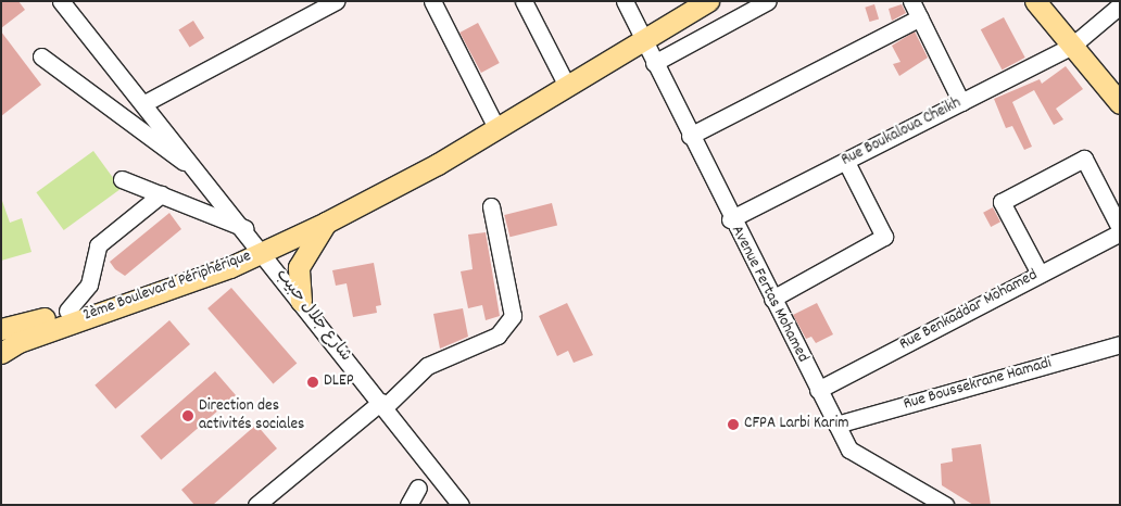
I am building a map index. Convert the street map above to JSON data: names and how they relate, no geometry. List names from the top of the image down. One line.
{"streets":{"main road":["2ème Boulevard Périphérique"],"street":["Rue Boukaloua Cheikh","Avenue Fertas Mohamed","Rue Benkaddar Mohamed","شارع جلال حبيب","Rue Boussekrane Hamadi"]},"crossings":[["Rue Boukaloua Cheikh","Avenue Fertas Mohamed"],["2ème Boulevard Périphérique","شارع جلال حبيب"],["Avenue Fertas Mohamed","Rue Benkaddar Mohamed"],["Avenue Fertas Mohamed","Rue Boussekrane Hamadi"]],"places":["DLEP","Direction des activités sociales","CFPA Larbi Karim"]}
